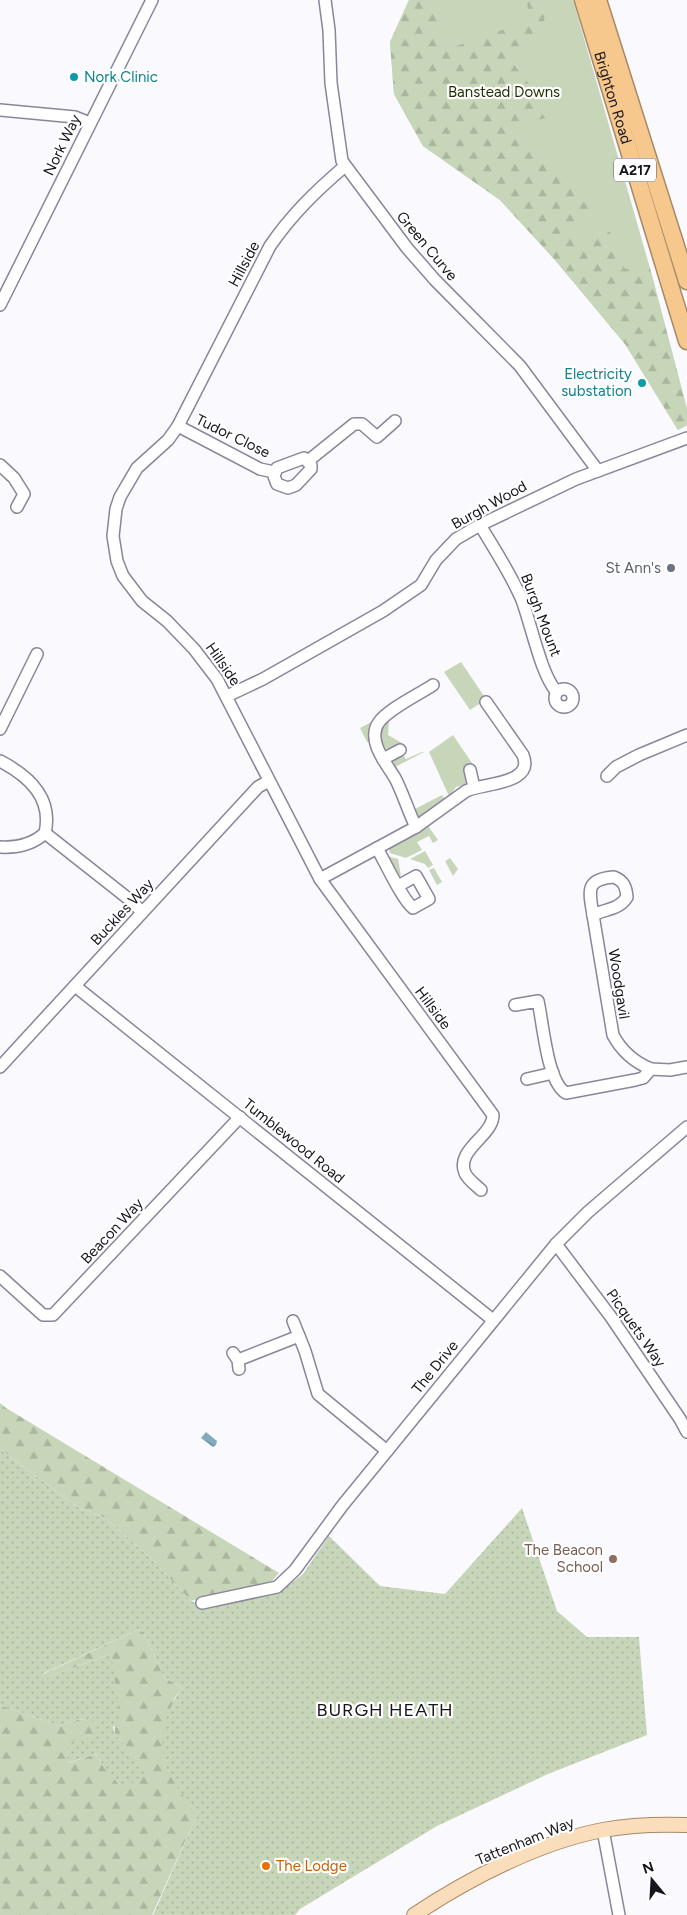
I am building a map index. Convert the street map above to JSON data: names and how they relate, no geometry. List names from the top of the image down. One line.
{"streets":{"highway":["Brighton Road","A217"],"main road":["Tattenham Way"],"street":["Nork Way","Green Curve","Hillside","Tudor Close","Burgh Wood","Burgh Mount","Buckles Way","Woodgavil","Tumblewood Road","Beacon Way","Picquets Way","The Drive"]},"crossings":[["Green Curve","Hillside"],["Green Curve","Burgh Wood"],["Hillside","Tudor Close"],["Hillside","Burgh Wood"],["Hillside","Buckles Way"],["Burgh Wood","Burgh Mount"],["Buckles Way","Tumblewood Road"],["Tumblewood Road","Beacon Way"],["Tumblewood Road","The Drive"],["Picquets Way","The Drive"]],"districts":["BURGH HEATH"],"parks":["Banstead Downs"],"places":["Nork Clinic","Electricity substation","St Ann's","The Beacon School","The Lodge"],"north":"top"}
